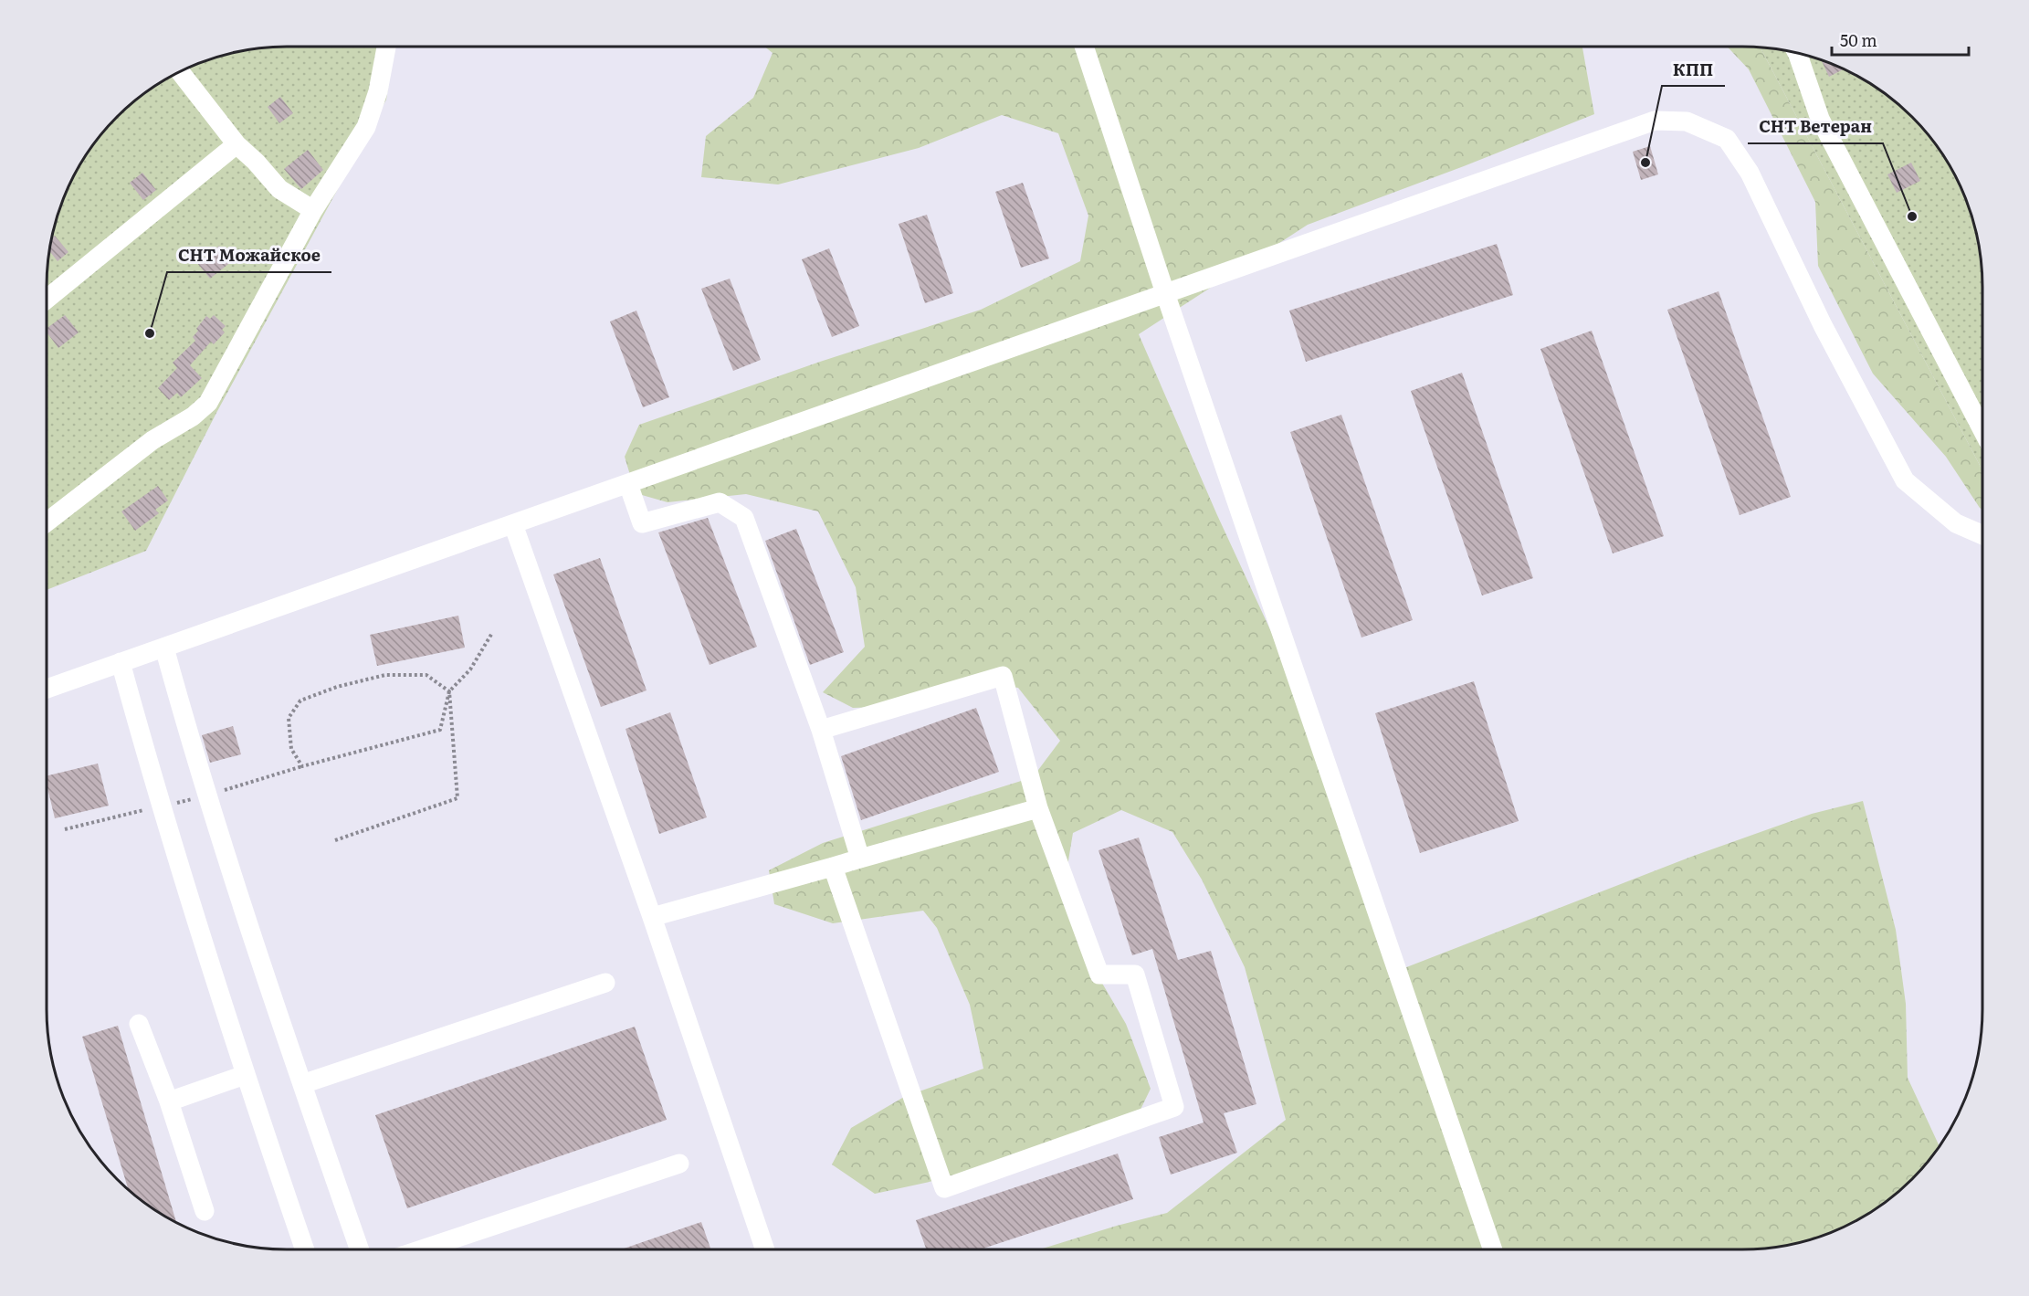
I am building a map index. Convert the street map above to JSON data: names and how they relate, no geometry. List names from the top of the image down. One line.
{"places":["КПП","СНТ Ветеран","СНТ Можайское"],"scale_bar":"50 m"}
